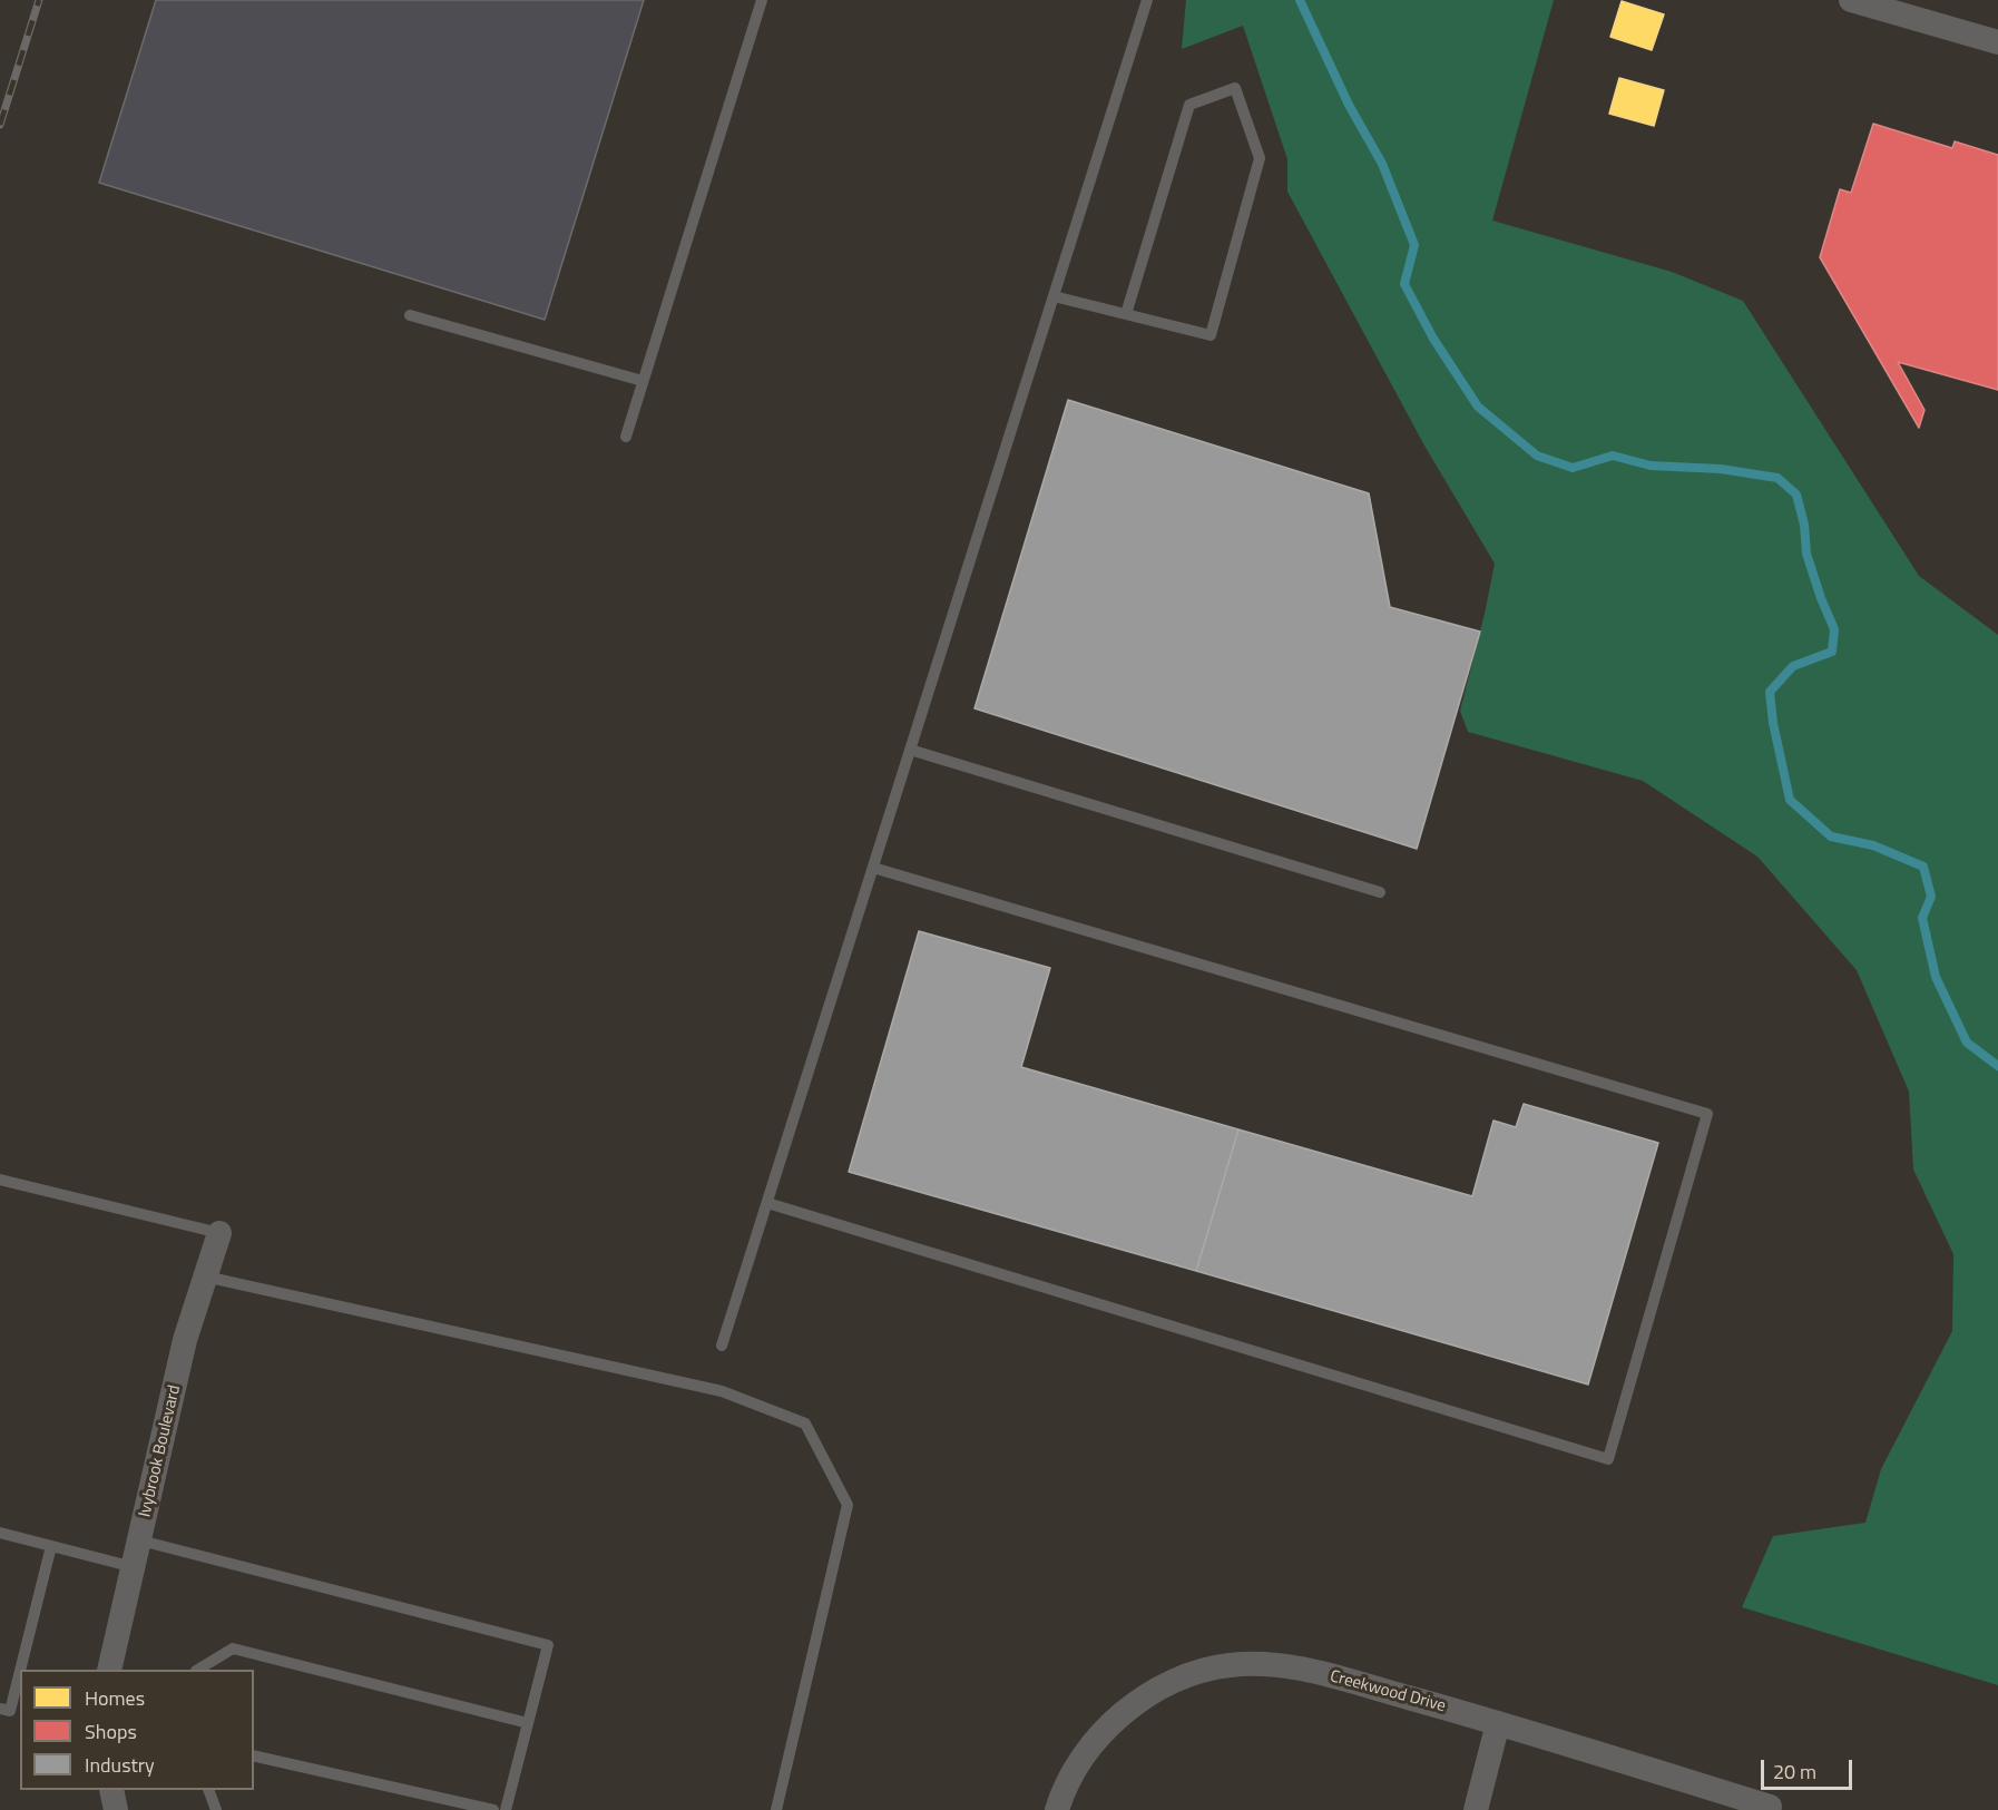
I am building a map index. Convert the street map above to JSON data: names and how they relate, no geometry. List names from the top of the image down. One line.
{"streets":{"street":["Ivybrook Boulevard","Creekwood Drive"]},"legend":["Homes","Shops","Industry"],"scale_bar":"20 m"}
